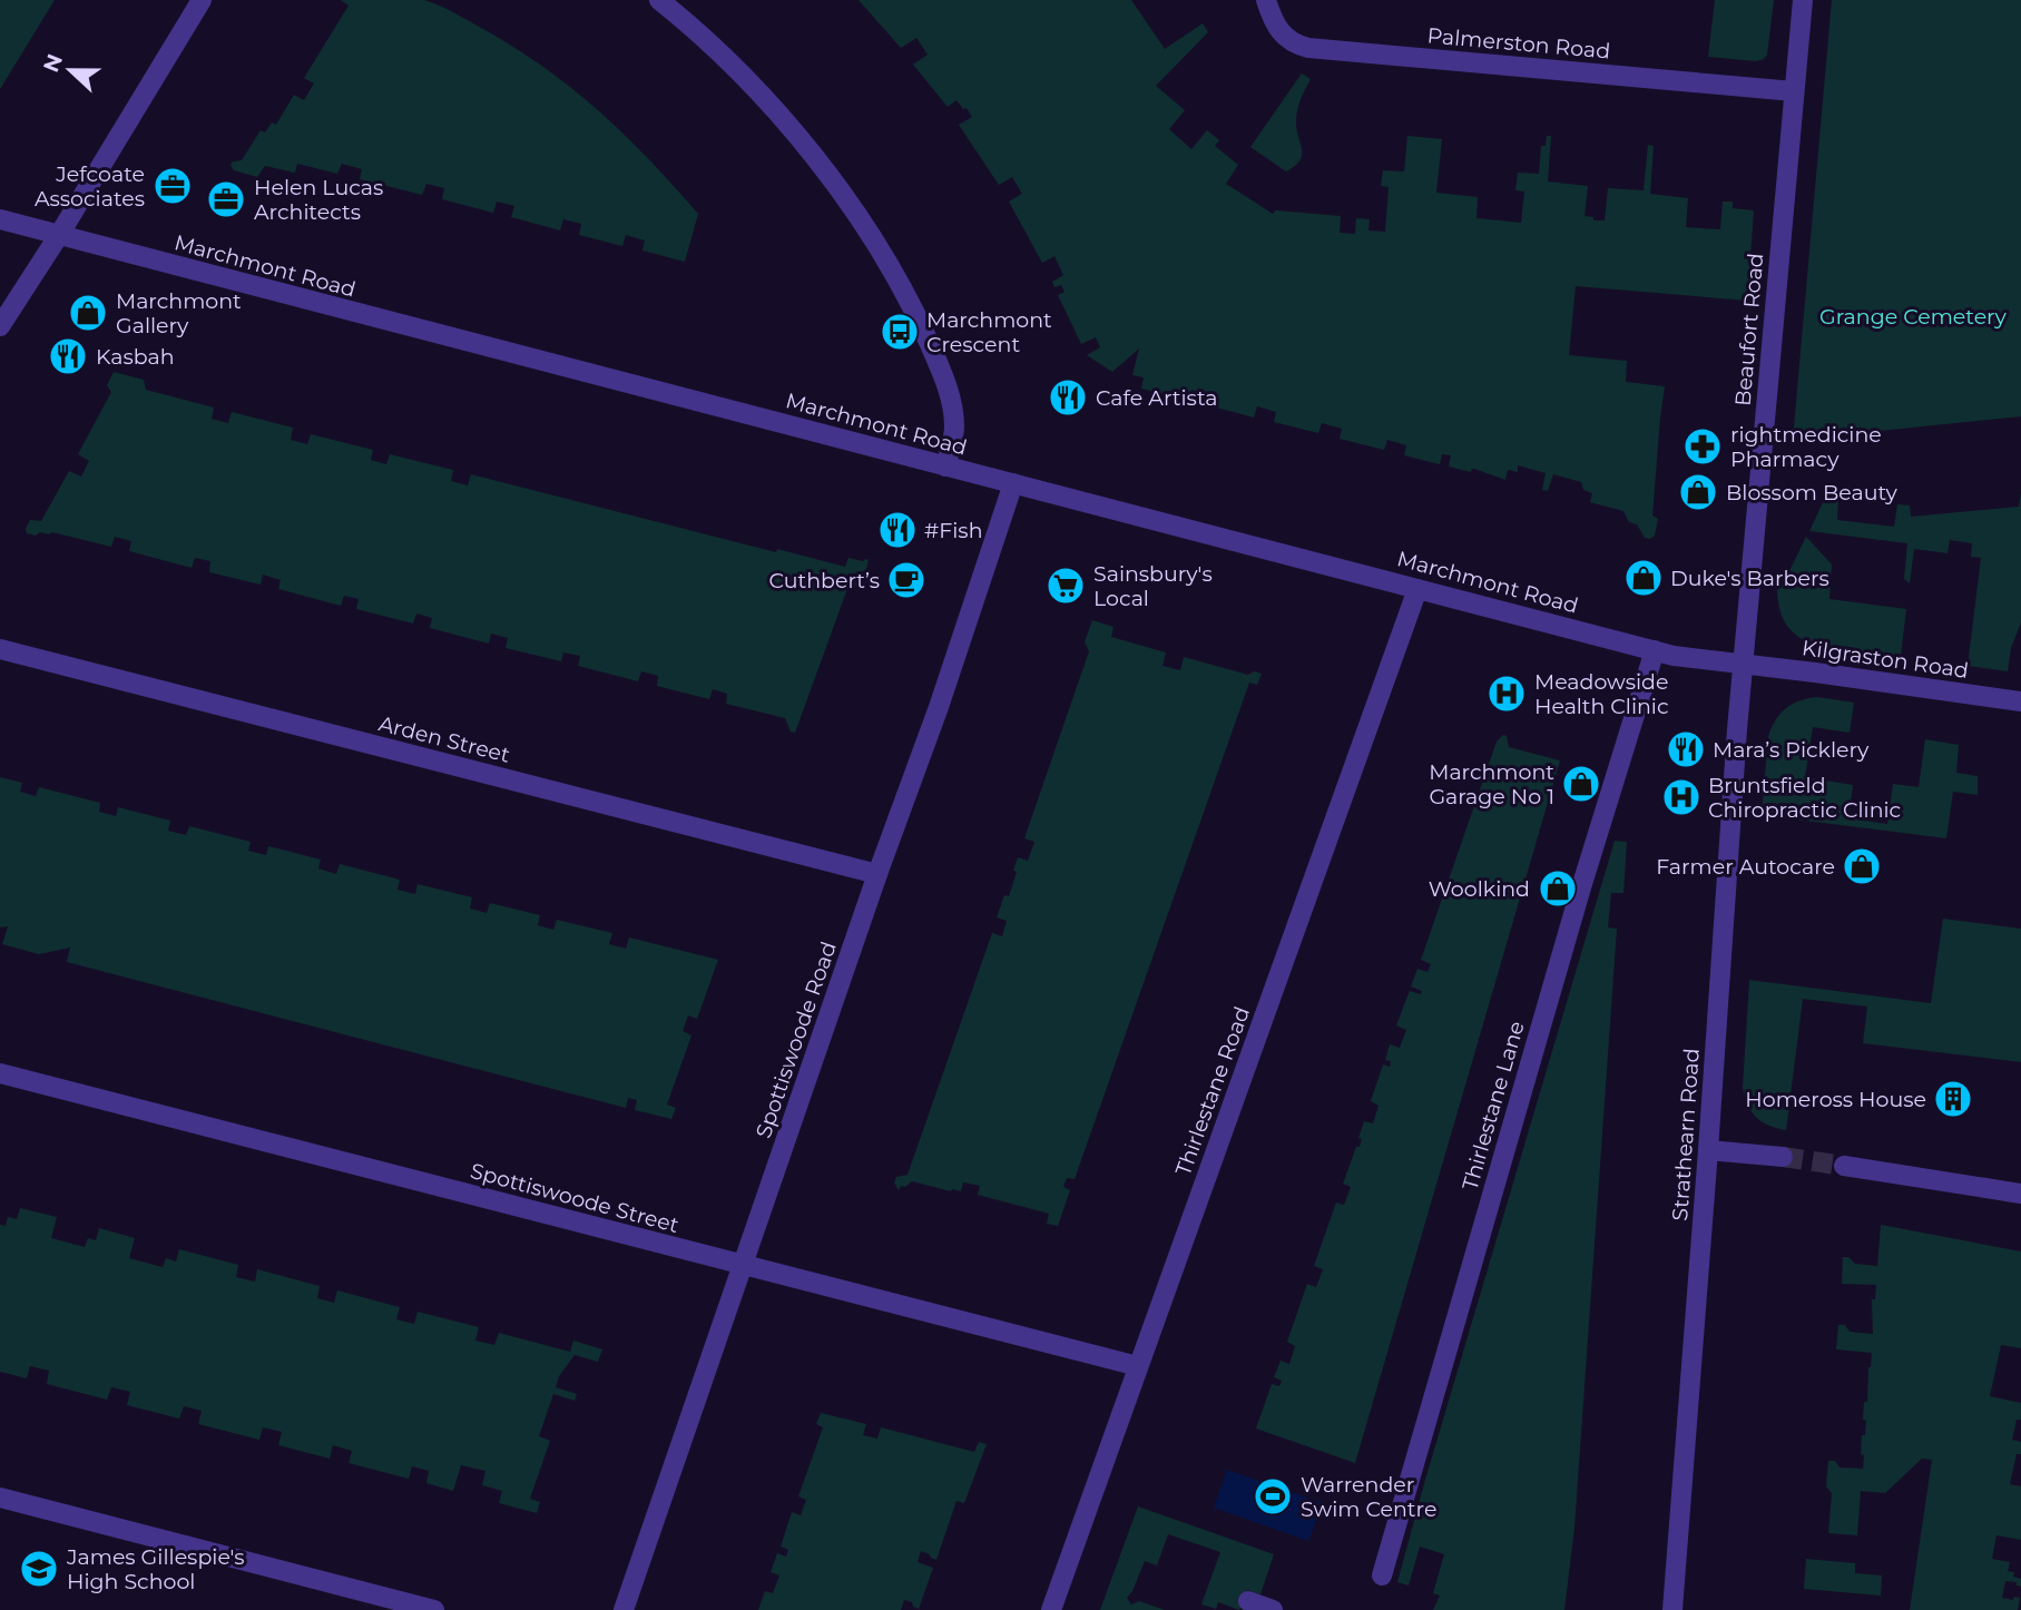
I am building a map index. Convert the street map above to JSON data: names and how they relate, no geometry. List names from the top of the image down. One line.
{"streets":{"street":["Palmerston Road","Marchmont Road","Beaufort Road","Kilgraston Road","Arden Street","Spottiswoode Road","Thirlestane Road","Thirlestane Lane","Strathearn Road","Spottiswoode Street"]},"crossings":[["Palmerston Road","Beaufort Road"],["Marchmont Road","Beaufort Road"],["Marchmont Road","Kilgraston Road"],["Marchmont Road","Spottiswoode Road"],["Marchmont Road","Thirlestane Road"],["Marchmont Road","Thirlestane Lane"],["Marchmont Road","Strathearn Road"],["Beaufort Road","Kilgraston Road"],["Beaufort Road","Strathearn Road"],["Kilgraston Road","Strathearn Road"],["Arden Street","Spottiswoode Road"],["Spottiswoode Road","Spottiswoode Street"],["Thirlestane Road","Spottiswoode Street"]],"parks":["Grange Cemetery"],"places":{"office":["Jefcoate Associates","Helen Lucas Architects"],"shop":["Marchmont Gallery","Blossom Beauty","Duke's Barbers","Marchmont Garage No 1","Farmer Autocare","Woolkind"],"bus stop":["Marchmont Crescent"],"restaurant":["Kasbah","Cafe Artista","#Fish","Mara’s Picklery"],"pharmacy":["rightmedicine Pharmacy"],"cafe":["Cuthbert’s"],"supermarket":["Sainsbury's Local"],"hospital":["Meadowside Health Clinic","Bruntsfield Chiropractic Clinic"],"building":["Homeross House"],"sports":["Warrender Swim Centre"],"school or university":["James Gillespie's High School"]},"north":"left"}
